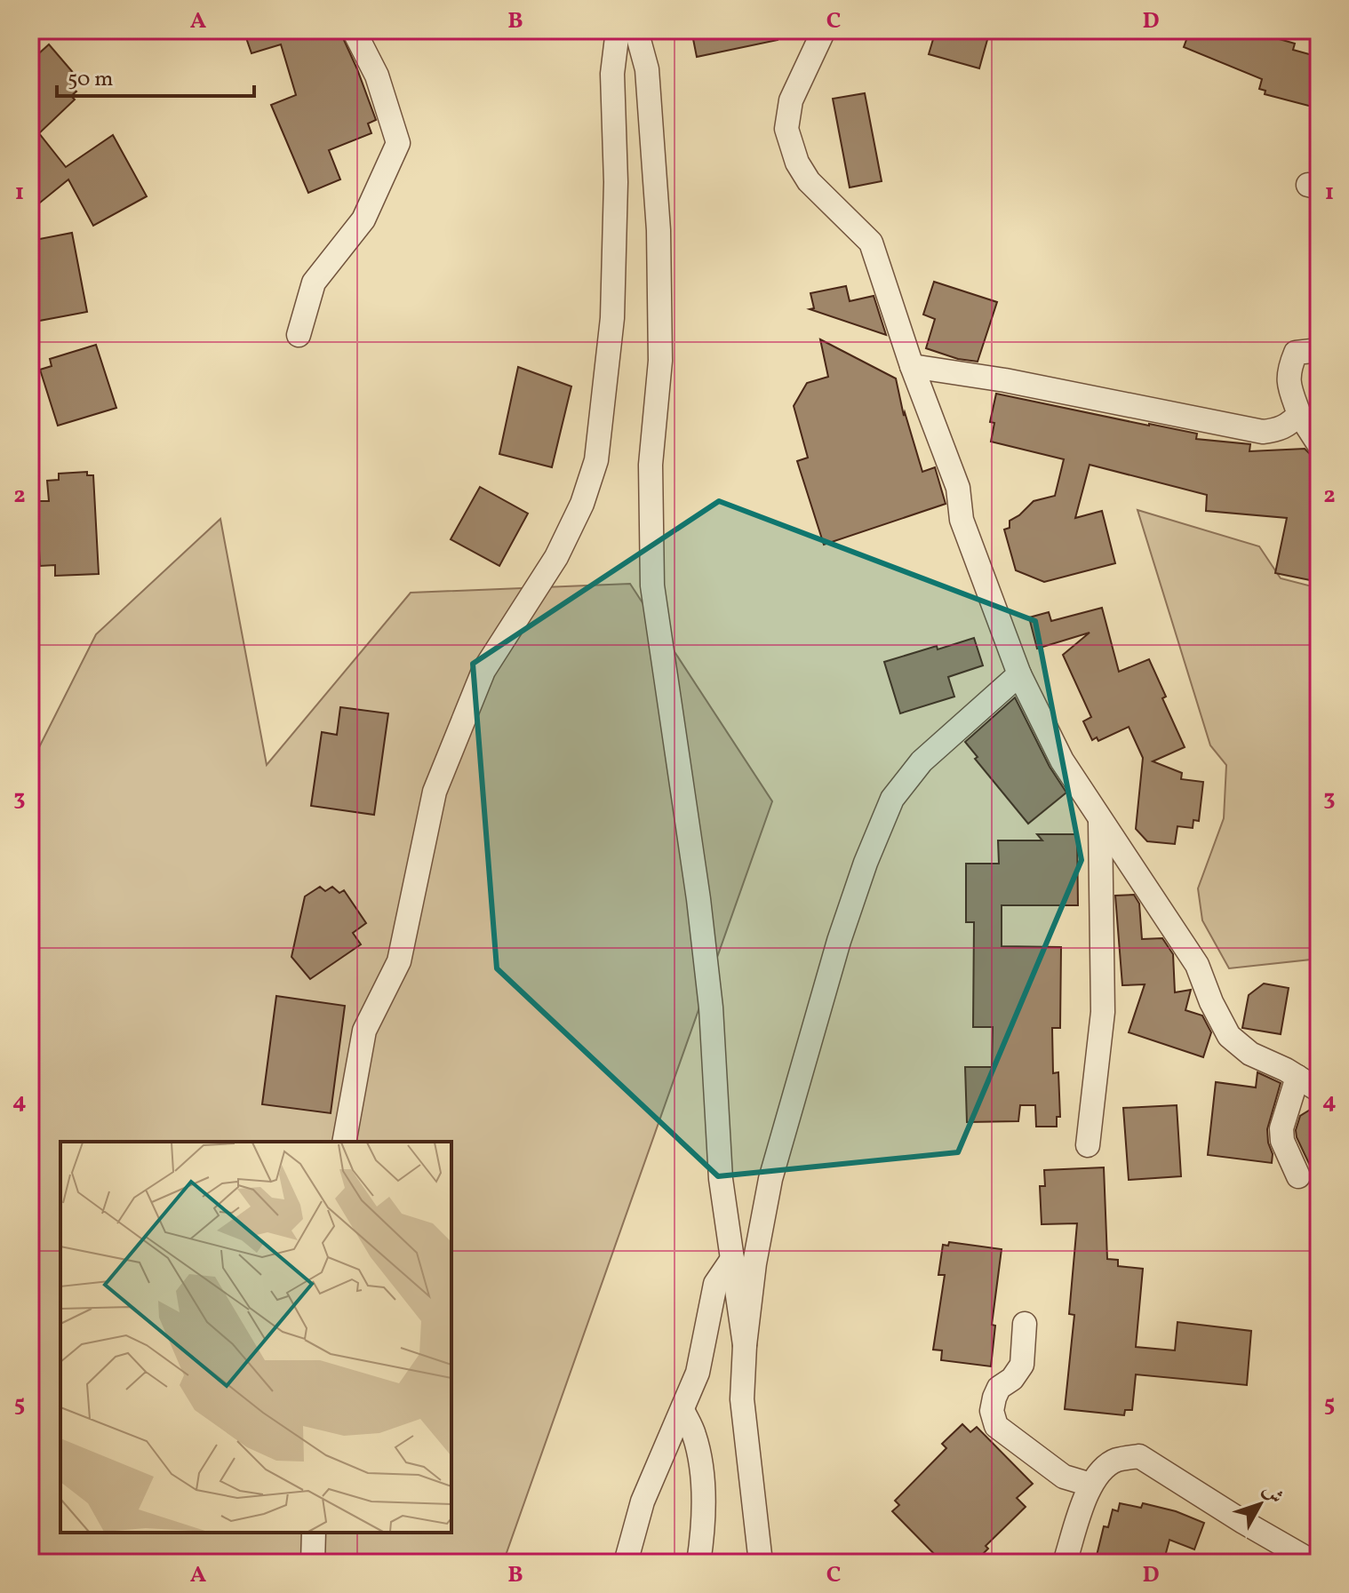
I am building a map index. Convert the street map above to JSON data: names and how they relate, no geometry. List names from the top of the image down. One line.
{"scale_bar":"50 m","north":"top right","grid":{"columns":["A","B","C","D"],"rows":["1","2","3","4","5"]}}
